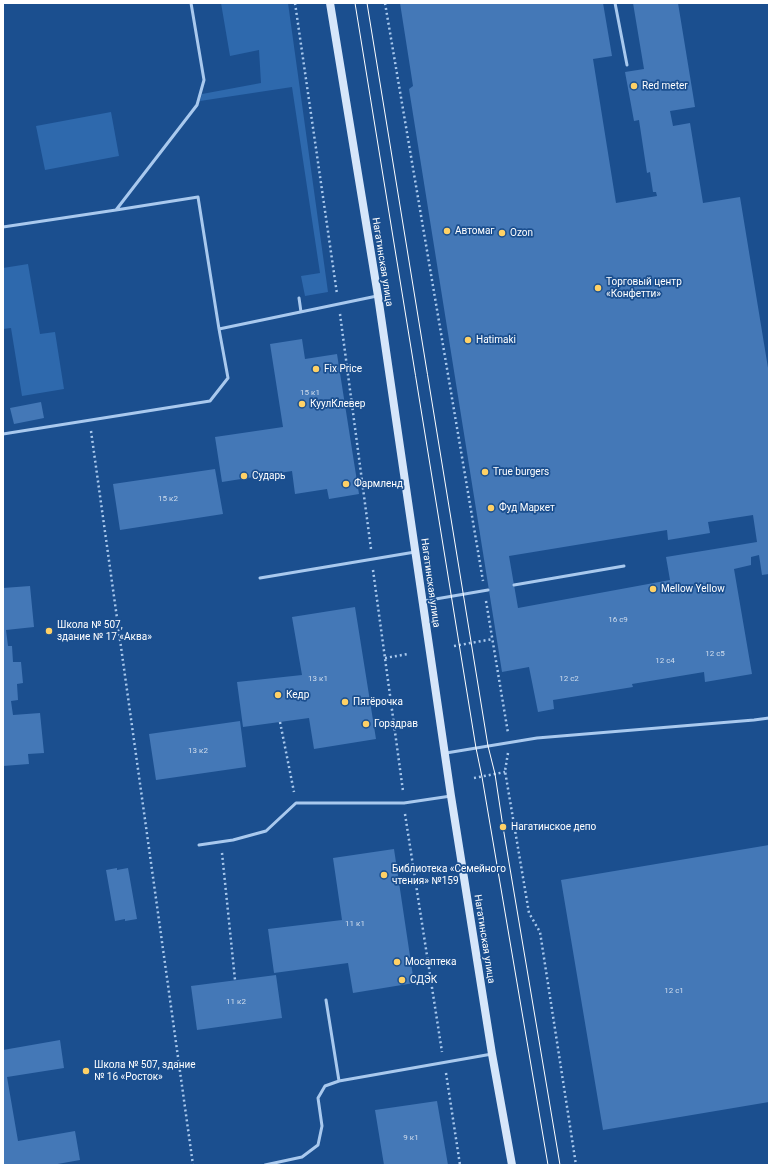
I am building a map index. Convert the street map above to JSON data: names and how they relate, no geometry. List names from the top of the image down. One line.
{"streets":{"street":["Нагатинская улица"]},"places":["Red meter","Автомаг","Ozon","Торговый центр «Конфетти»","Hatimaki","Fix Price","КуулКлевер","True burgers","Сударь","Фармленд","Фуд Маркет","Mellow Yellow","Школа № 507, здание № 17 «Аква»","Кедр","Пятёрочка","Горздрав","Нагатинское депо","Библиотека «Семейного чтения» №159","Мосаптека","СДЭК","Школа № 507, здание № 16 «Росток»"],"house_numbers":["15 к1","15 к2","16 с9","12 с5","12 с4","13 к1","12 с2","13 к2","11 к1","12 с1","11 к2","9 к1"]}
